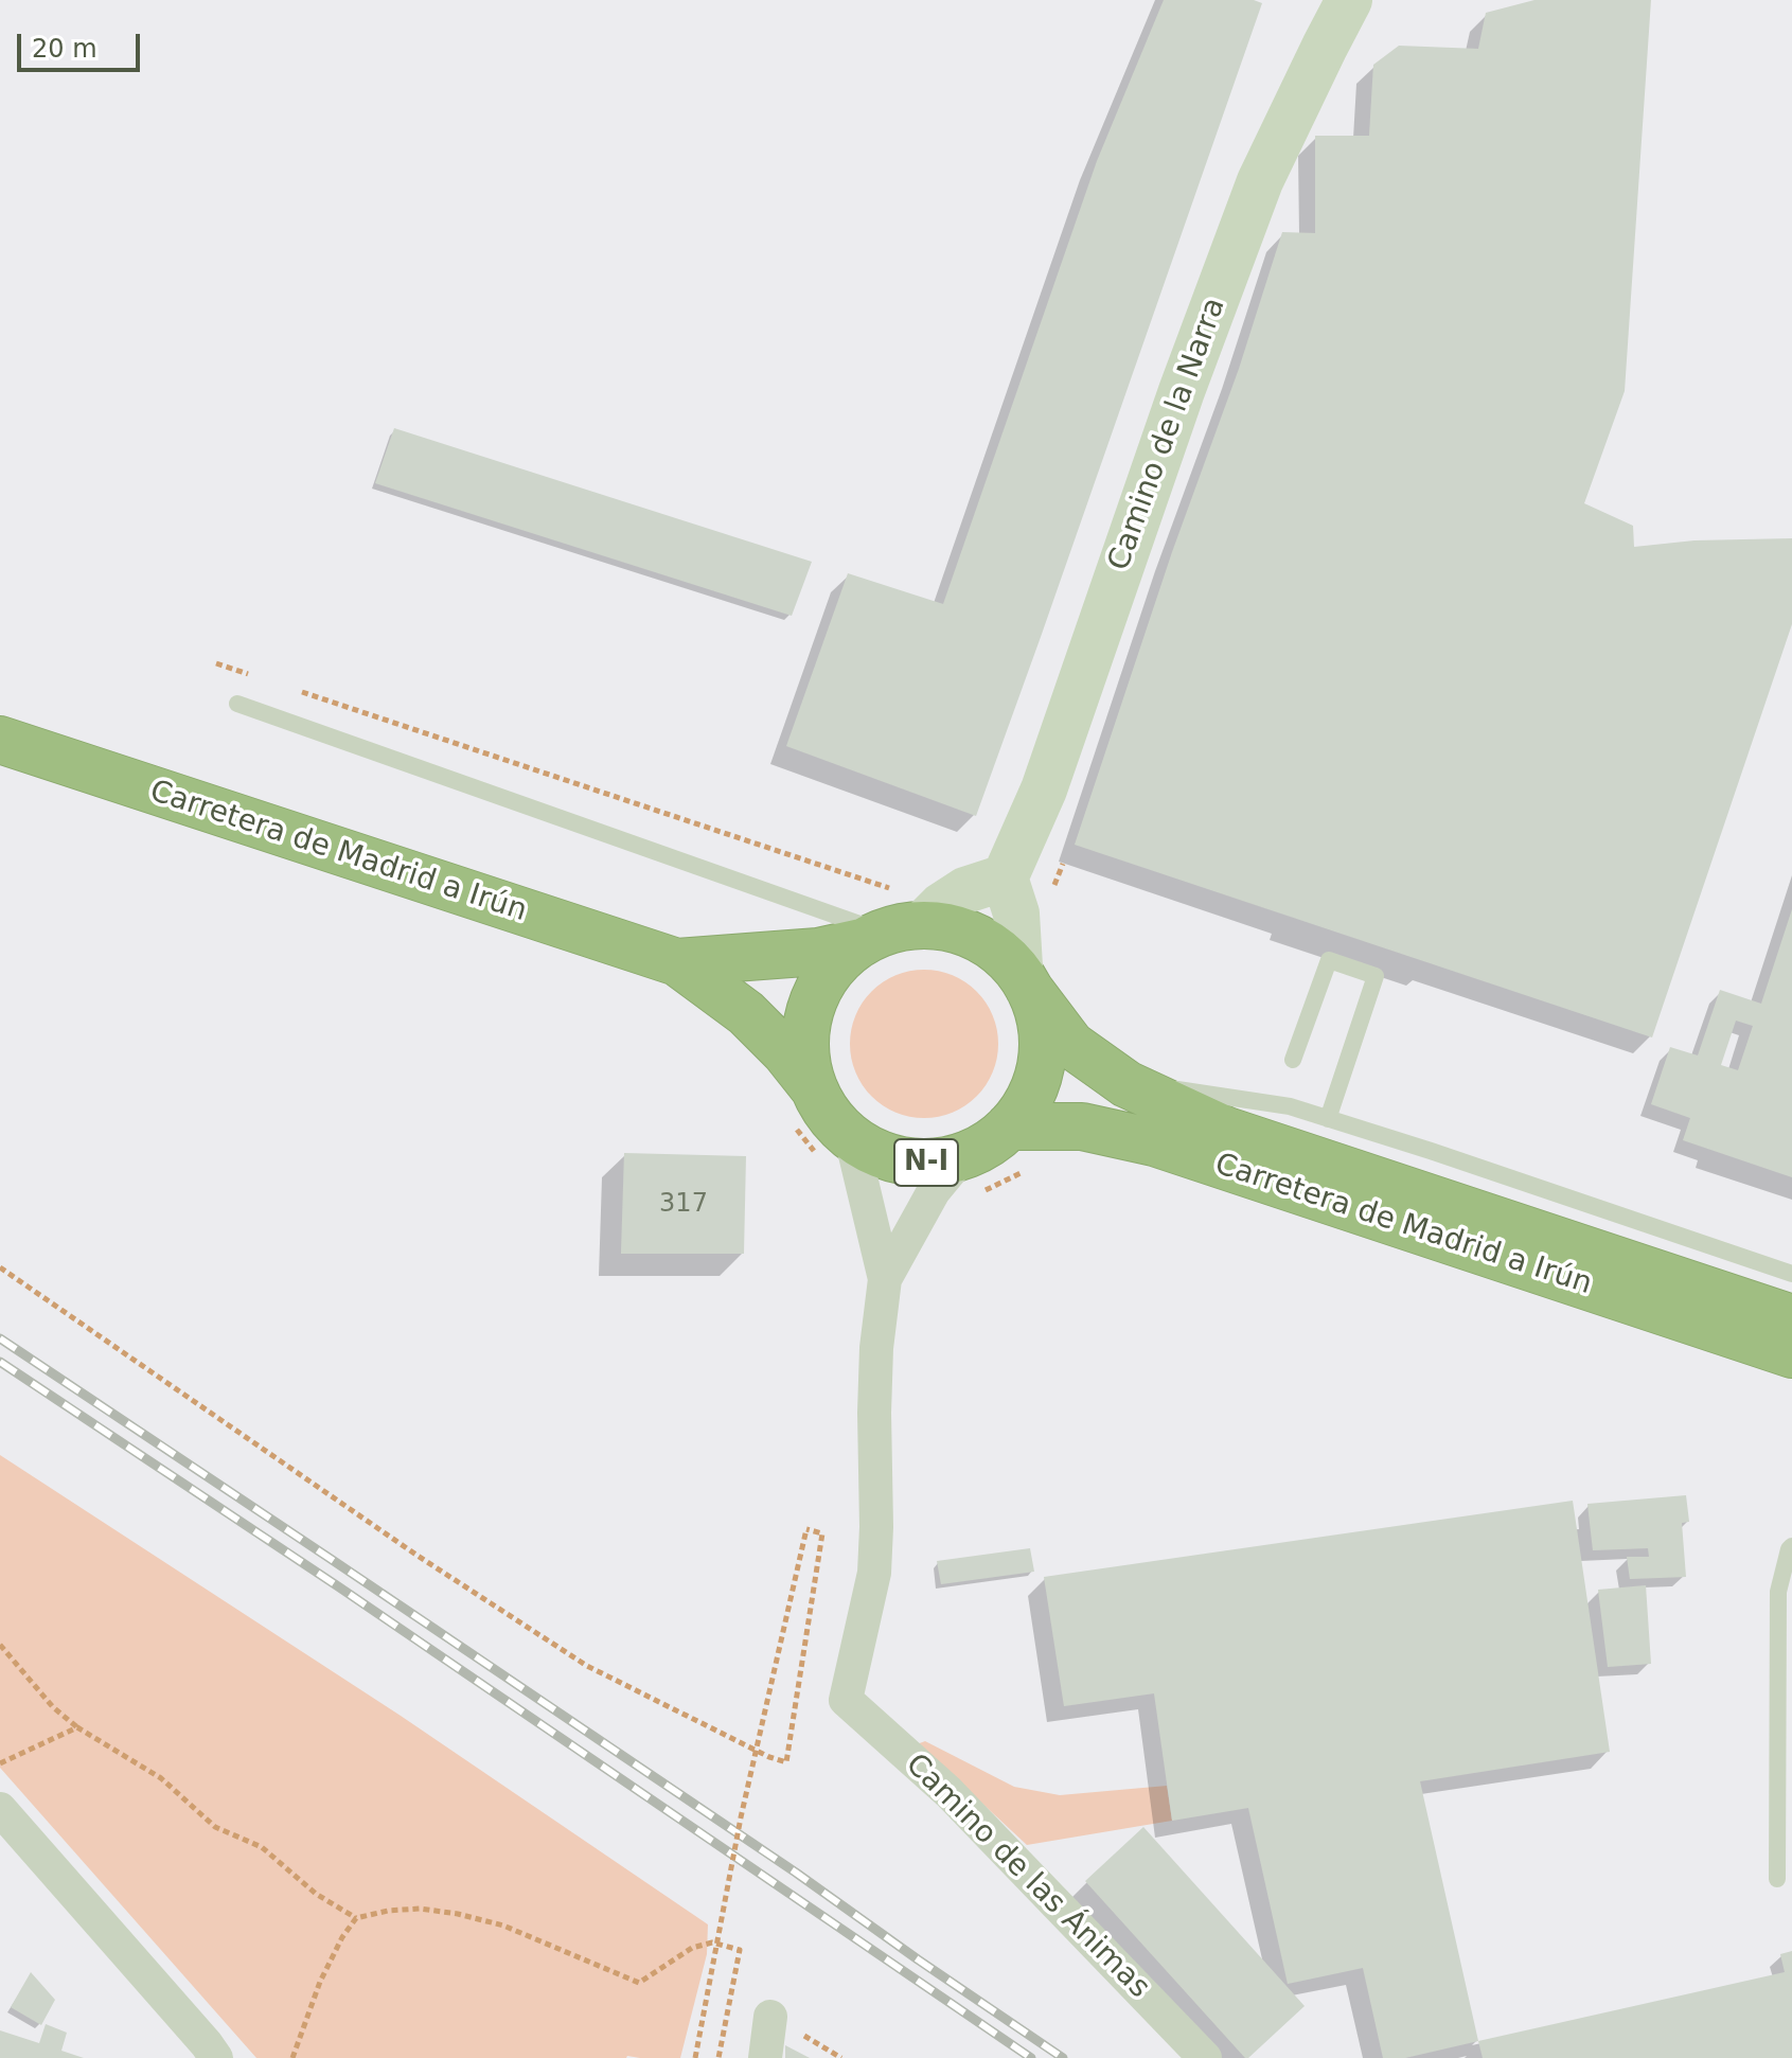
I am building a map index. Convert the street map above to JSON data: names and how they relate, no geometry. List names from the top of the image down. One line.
{"streets":{"highway":["Carretera de Madrid a Irún","N-I"],"street":["Camino de la Narra","Camino de las Ánimas"]},"crossings":[["Carretera de Madrid a Irún","N-I"]],"house_numbers":["317"],"scale_bar":"20 m"}
